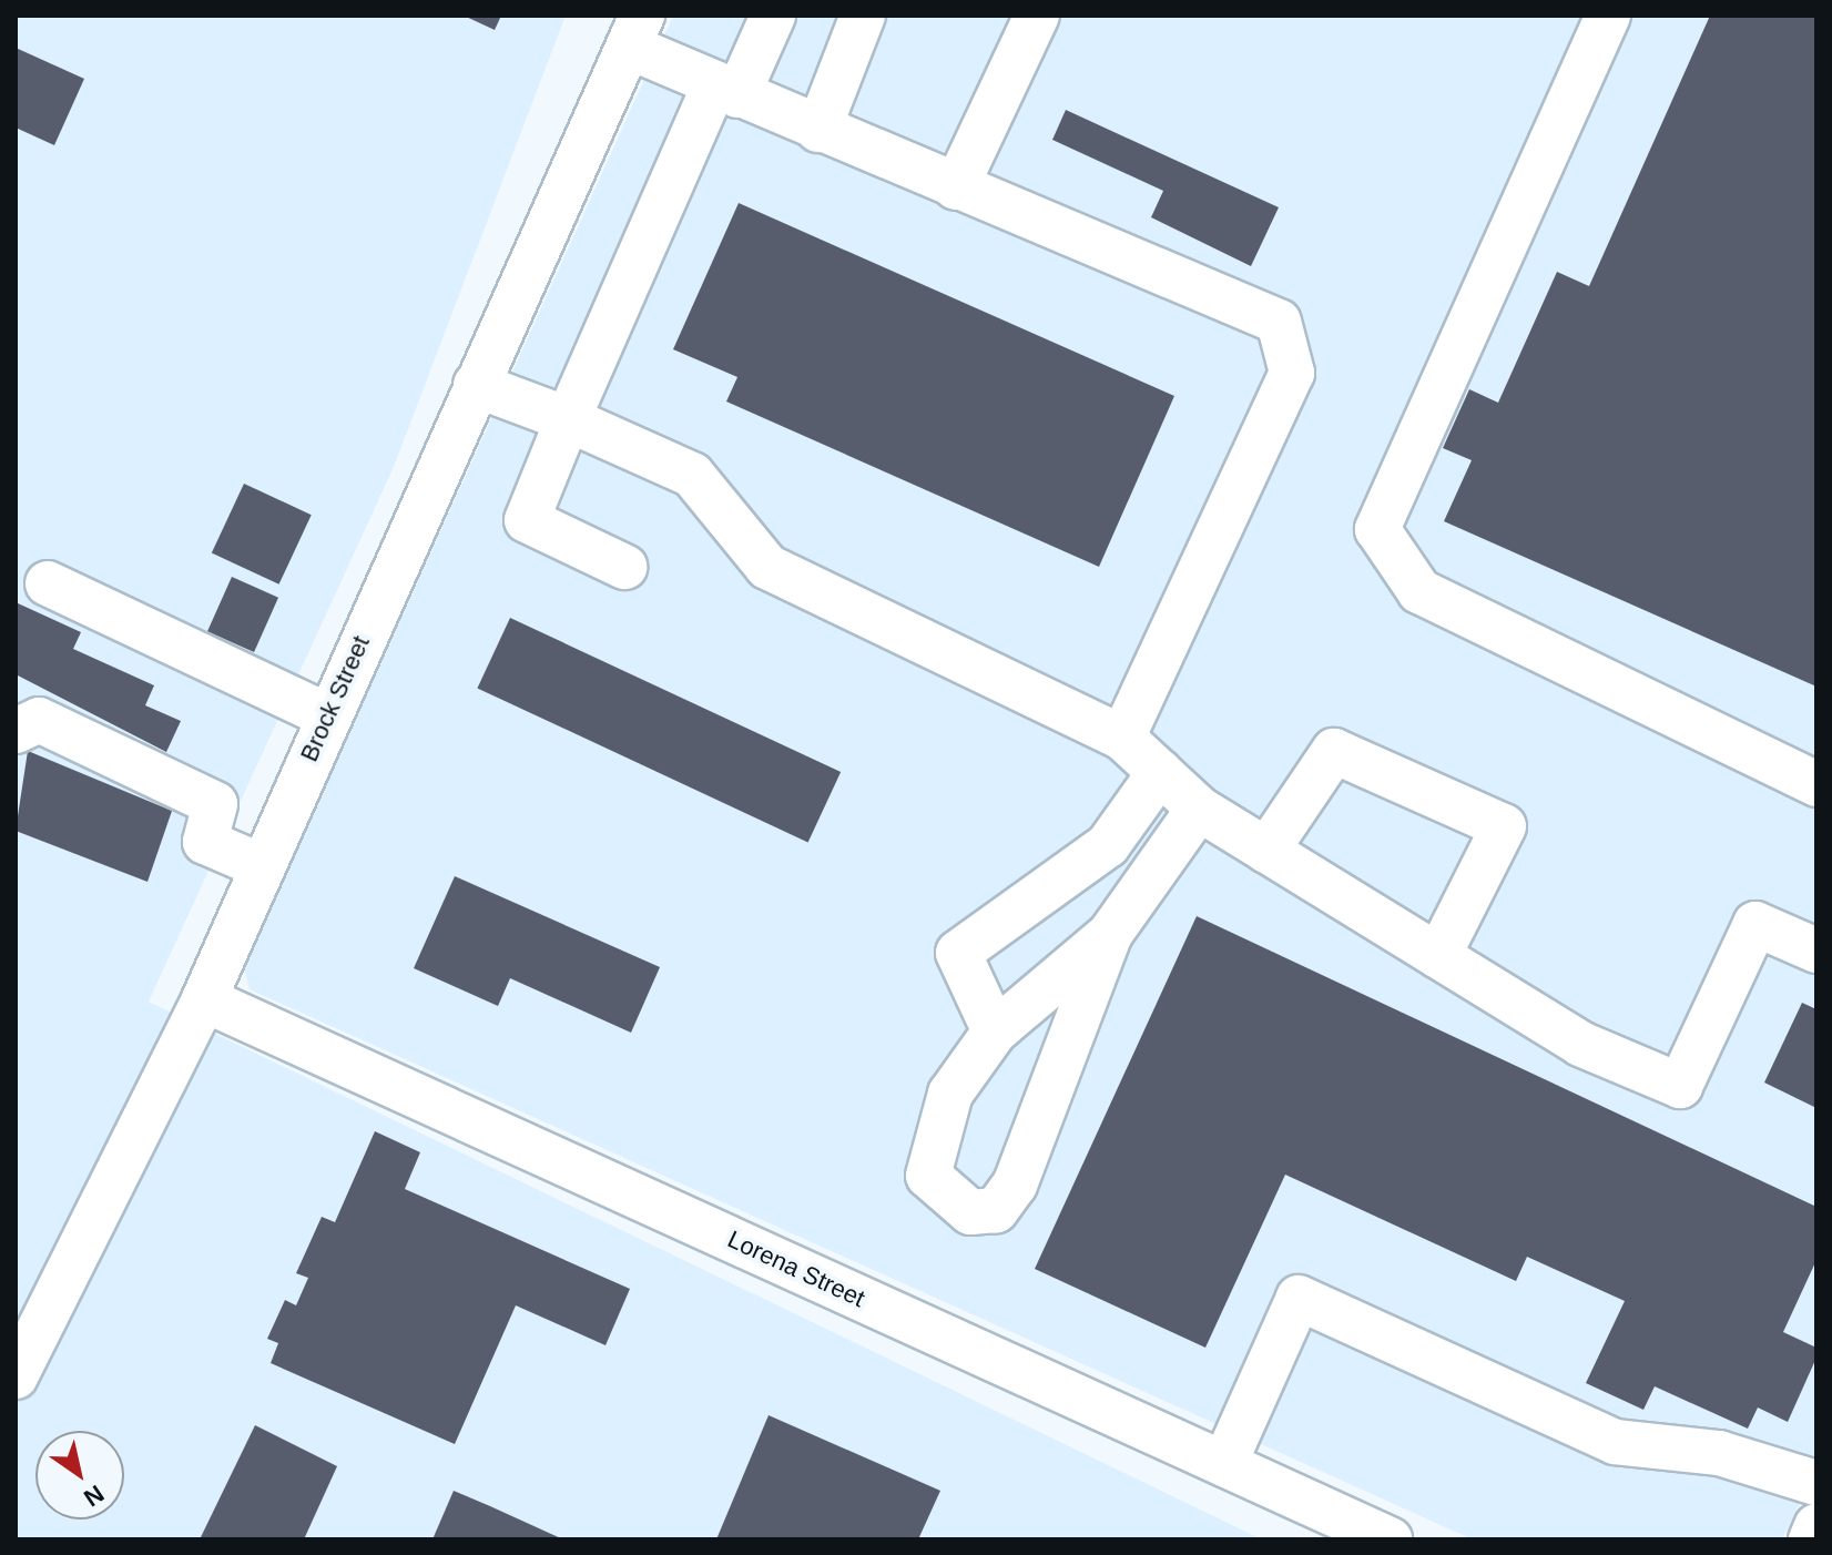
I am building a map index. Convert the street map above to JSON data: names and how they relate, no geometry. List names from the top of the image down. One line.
{"streets":{"street":["Brock Street","Lorena Street"]},"crossings":[["Brock Street","Lorena Street"]],"north":"bottom right"}
